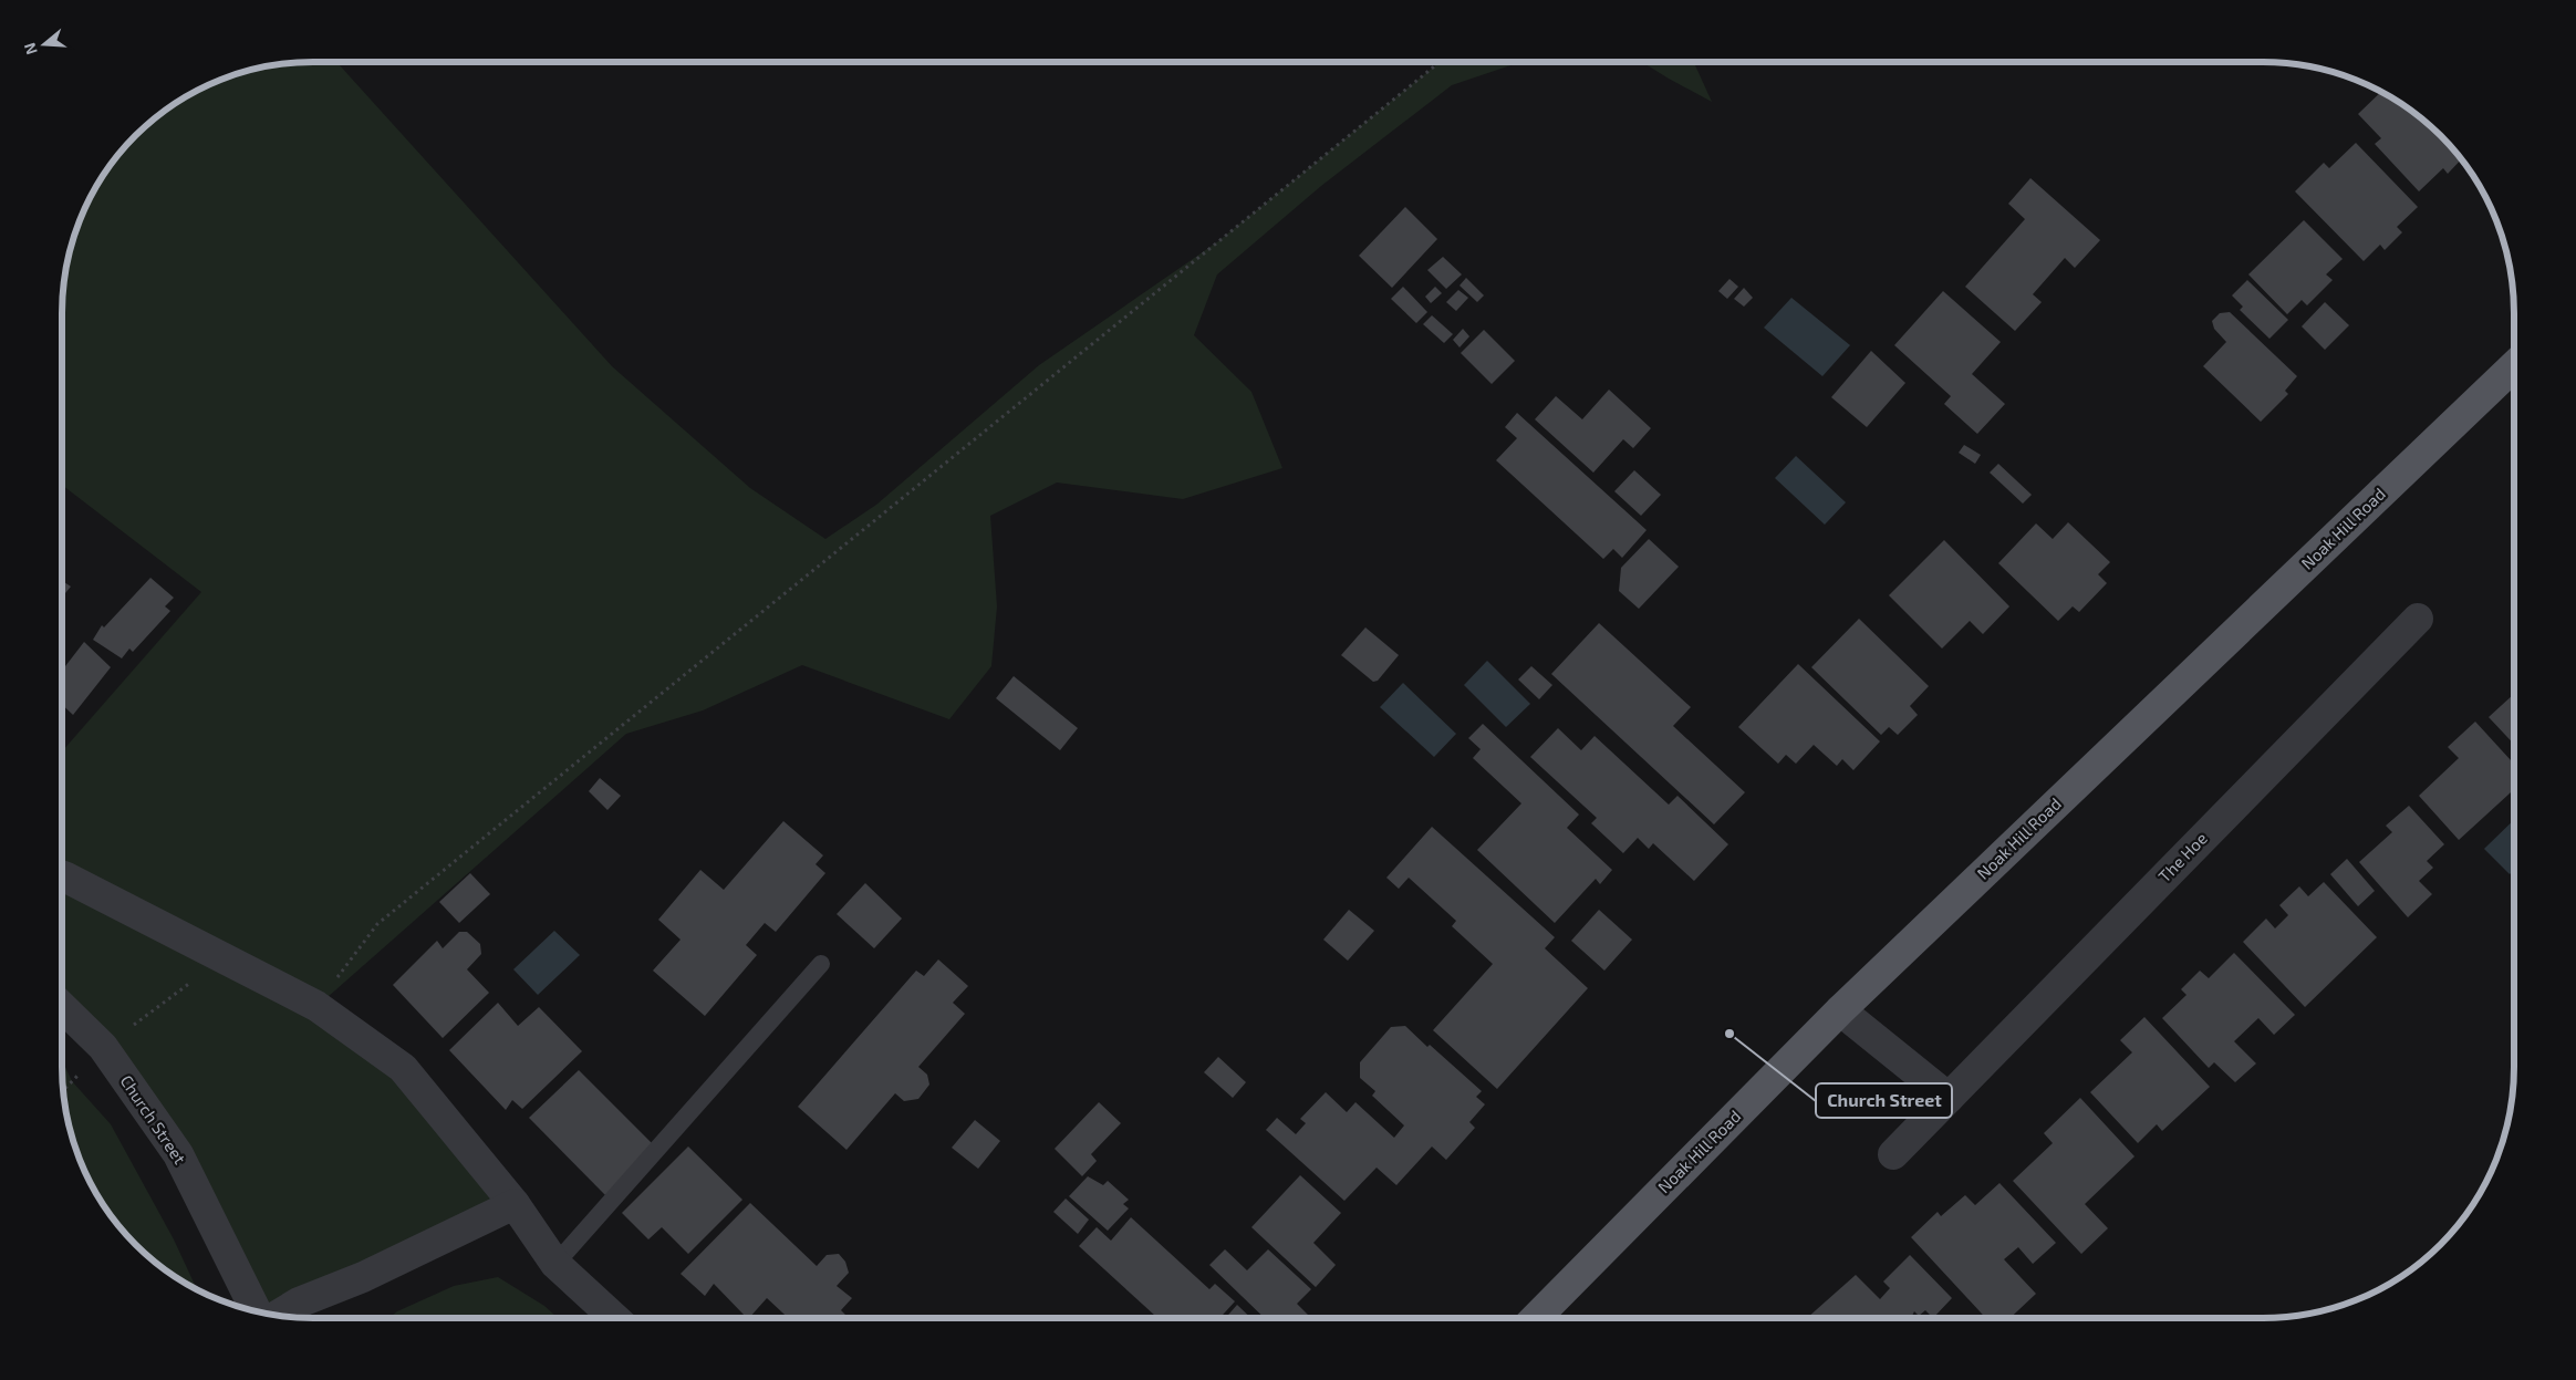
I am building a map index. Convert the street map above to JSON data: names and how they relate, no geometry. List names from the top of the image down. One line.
{"streets":{"main road":["Noak Hill Road"],"street":["The Hoe","Church Street"]},"places":["Church Street"],"north":"left"}
